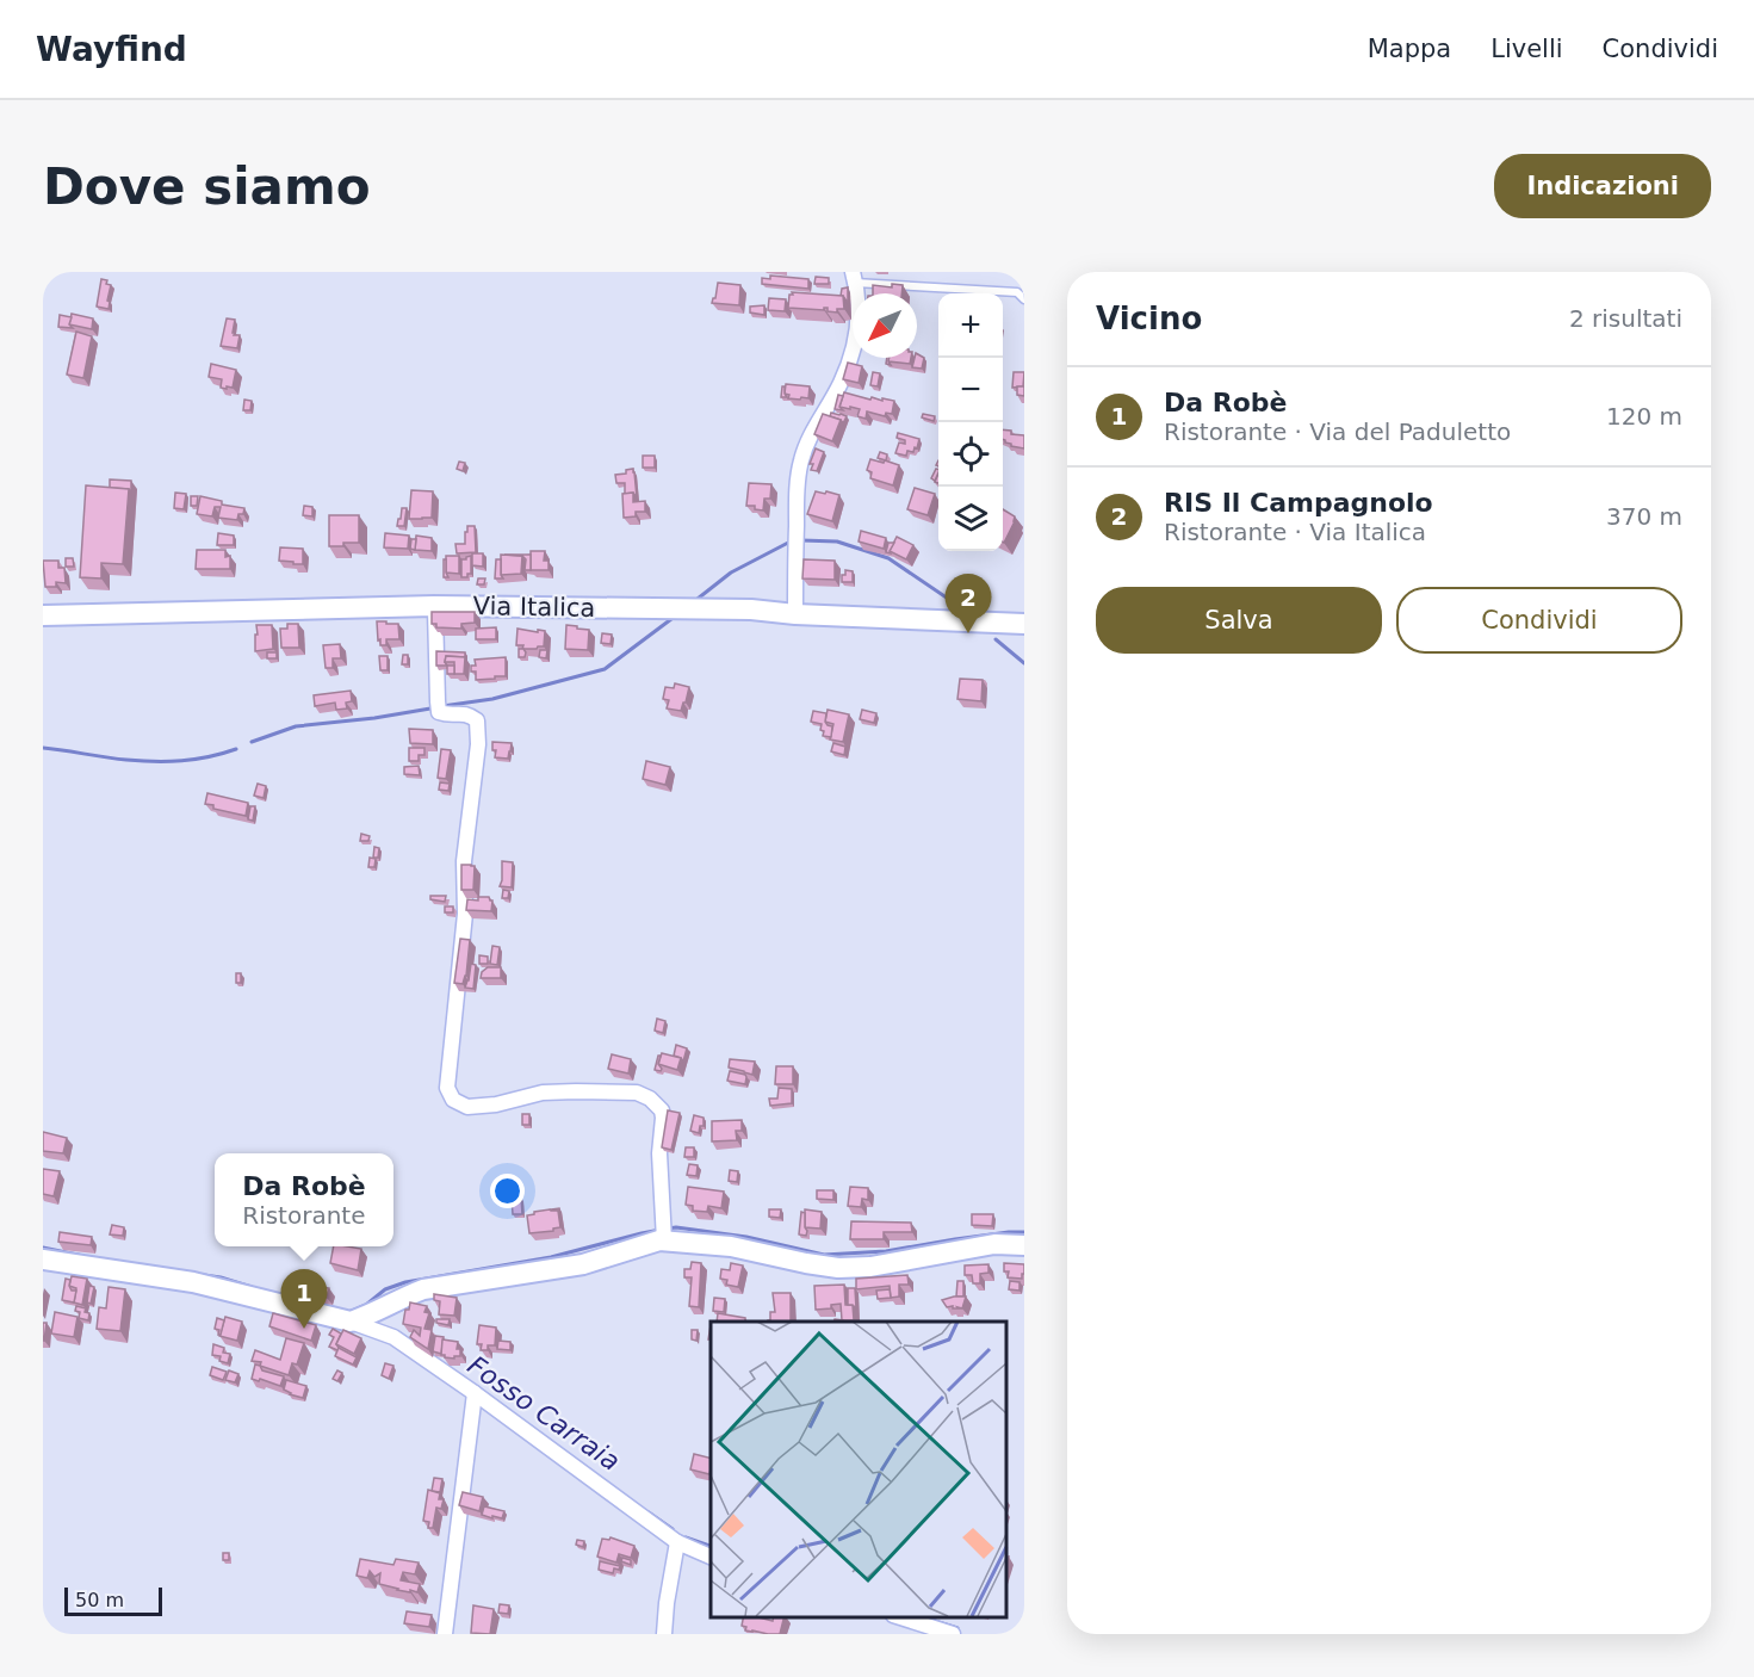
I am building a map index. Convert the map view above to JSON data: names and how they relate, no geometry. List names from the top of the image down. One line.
{"streets":{"street":["Via Italica"]},"water":["Fosso Carraia"],"scale_bar":"50 m","north":"bottom left","page":{"header":"Wayfind","nav":["Mappa","Livelli","Condividi"],"buttons":["Indicazioni",["Salva","Condividi"]],"title":"Dove siamo","heading":["Vicino","2 risultati"],"map_buttons":["+","−"],"list":[{"mark":"1","name":"Da Robè","note":"Ristorante · Via del Paduletto","value":"120 m"},{"mark":"2","name":"RIS Il Campagnolo","note":"Ristorante · Via Italica","value":"370 m"}],"pins":["2","1"],"popup":["Da Robè","Ristorante"],"scale":"50 m"}}
